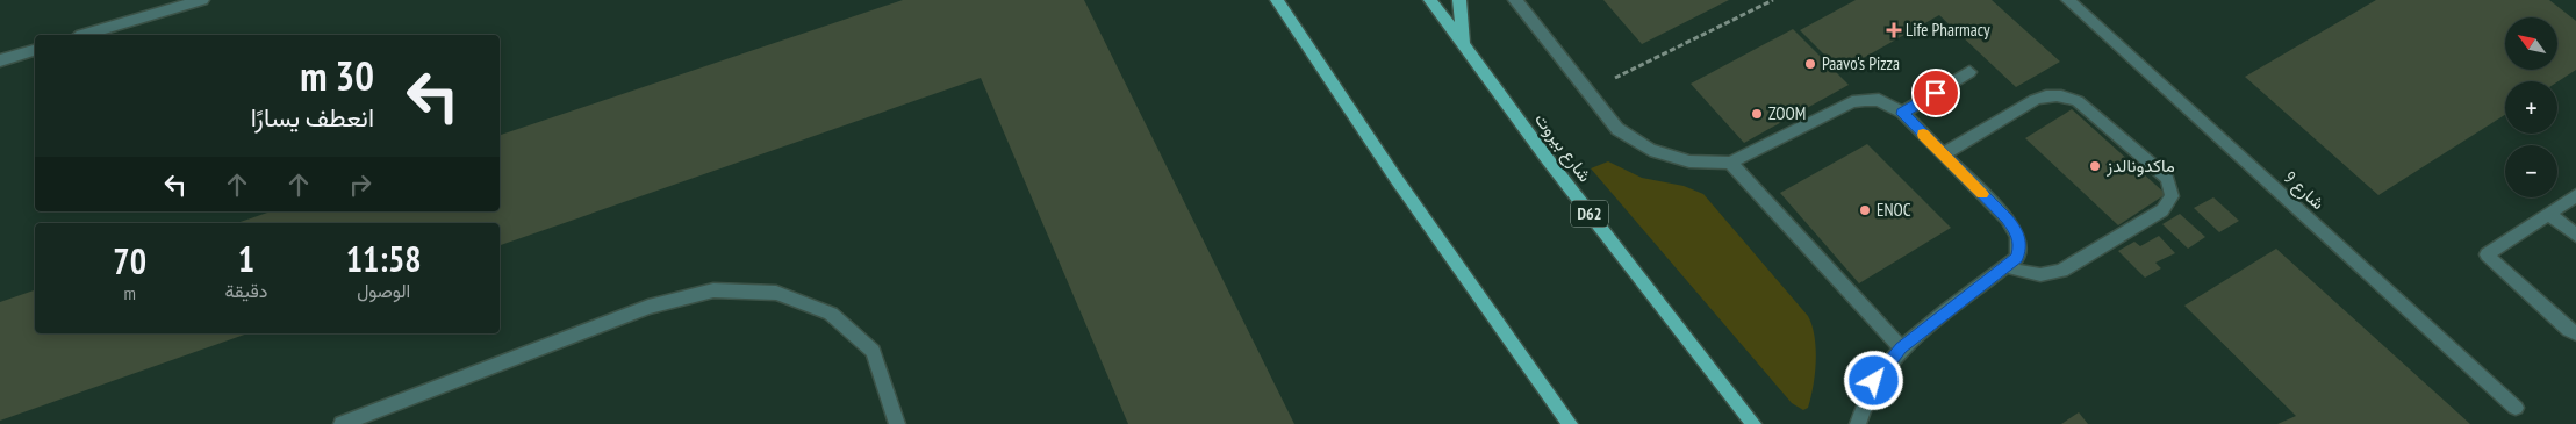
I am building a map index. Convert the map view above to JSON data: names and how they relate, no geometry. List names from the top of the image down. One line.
{"streets":{"main road":["شارع بيروت","D62"],"street":["شارع 9"]},"places":{"health":["Life Pharmacy"],"other":["Paavo's Pizza","ZOOM","ماكدونالدز","ENOC"]},"north":"top left","page":{"map_buttons":["+","−"],"turn":["30 m","انعطف يسارًا"],"eta":["11:58","الوصول","1","دقيقة","70","m"]}}
